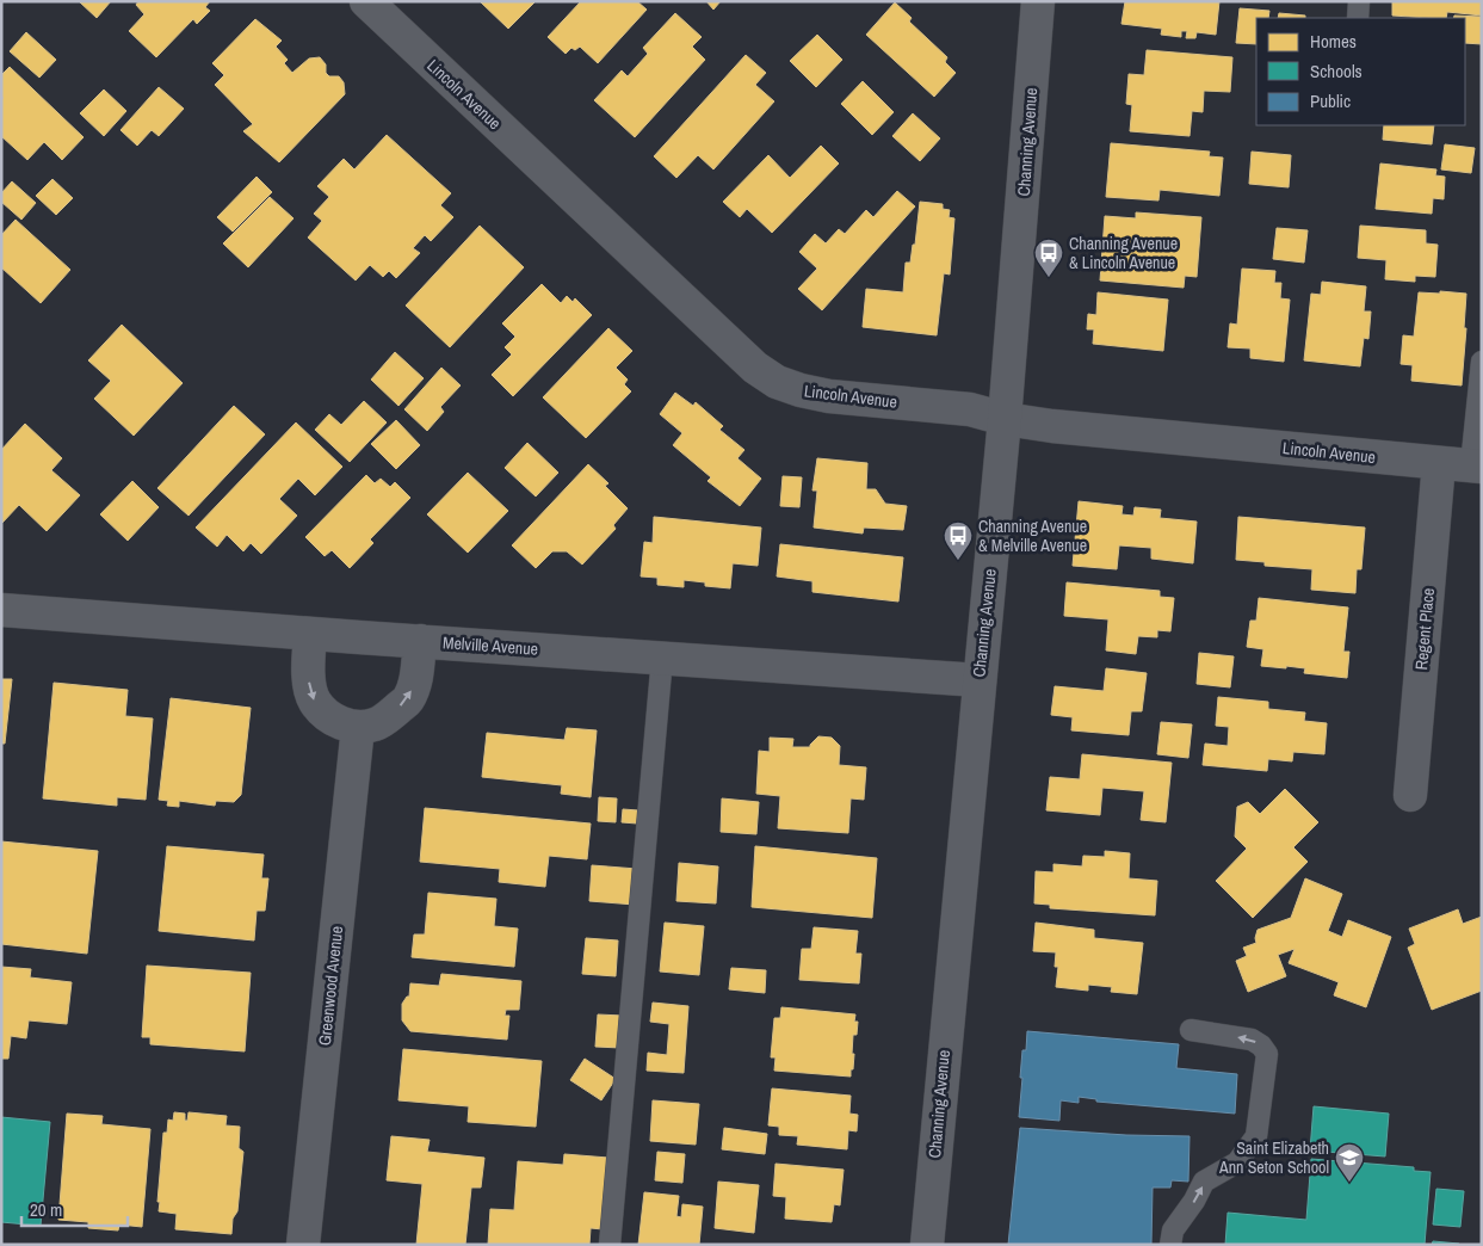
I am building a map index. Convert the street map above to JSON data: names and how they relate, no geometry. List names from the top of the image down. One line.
{"streets":{"street":["Lincoln Avenue","Channing Avenue","Regent Place","Melville Avenue","Greenwood Avenue"]},"crossings":[["Lincoln Avenue","Channing Avenue"],["Lincoln Avenue","Regent Place"],["Channing Avenue","Melville Avenue"]],"places":{"bus stop":["Channing Avenue & Lincoln Avenue","Channing Avenue & Melville Avenue"],"school or university":["Saint Elizabeth Ann Seton School"]},"legend":["Homes","Schools","Public"],"scale_bar":"20 m"}
